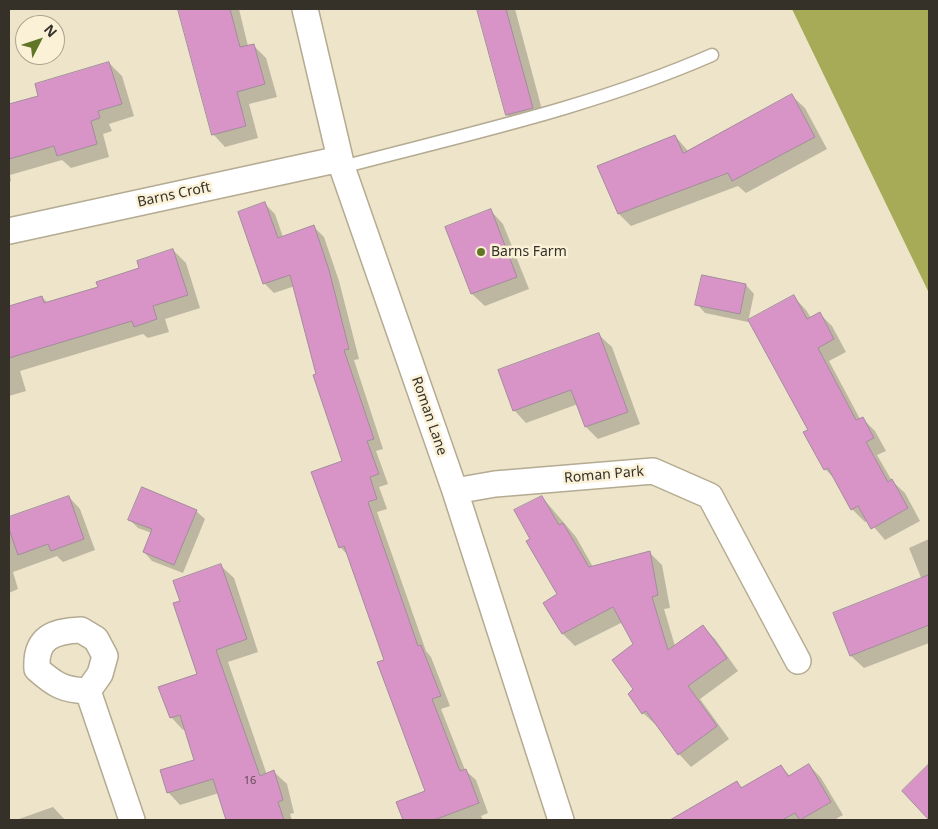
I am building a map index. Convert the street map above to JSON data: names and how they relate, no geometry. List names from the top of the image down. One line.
{"streets":{"street":["Barns Croft","Roman Lane","Roman Park"]},"crossings":[["Barns Croft","Roman Lane"],["Roman Lane","Roman Park"]],"places":["Barns Farm"],"house_numbers":["16"],"north":"top right"}
